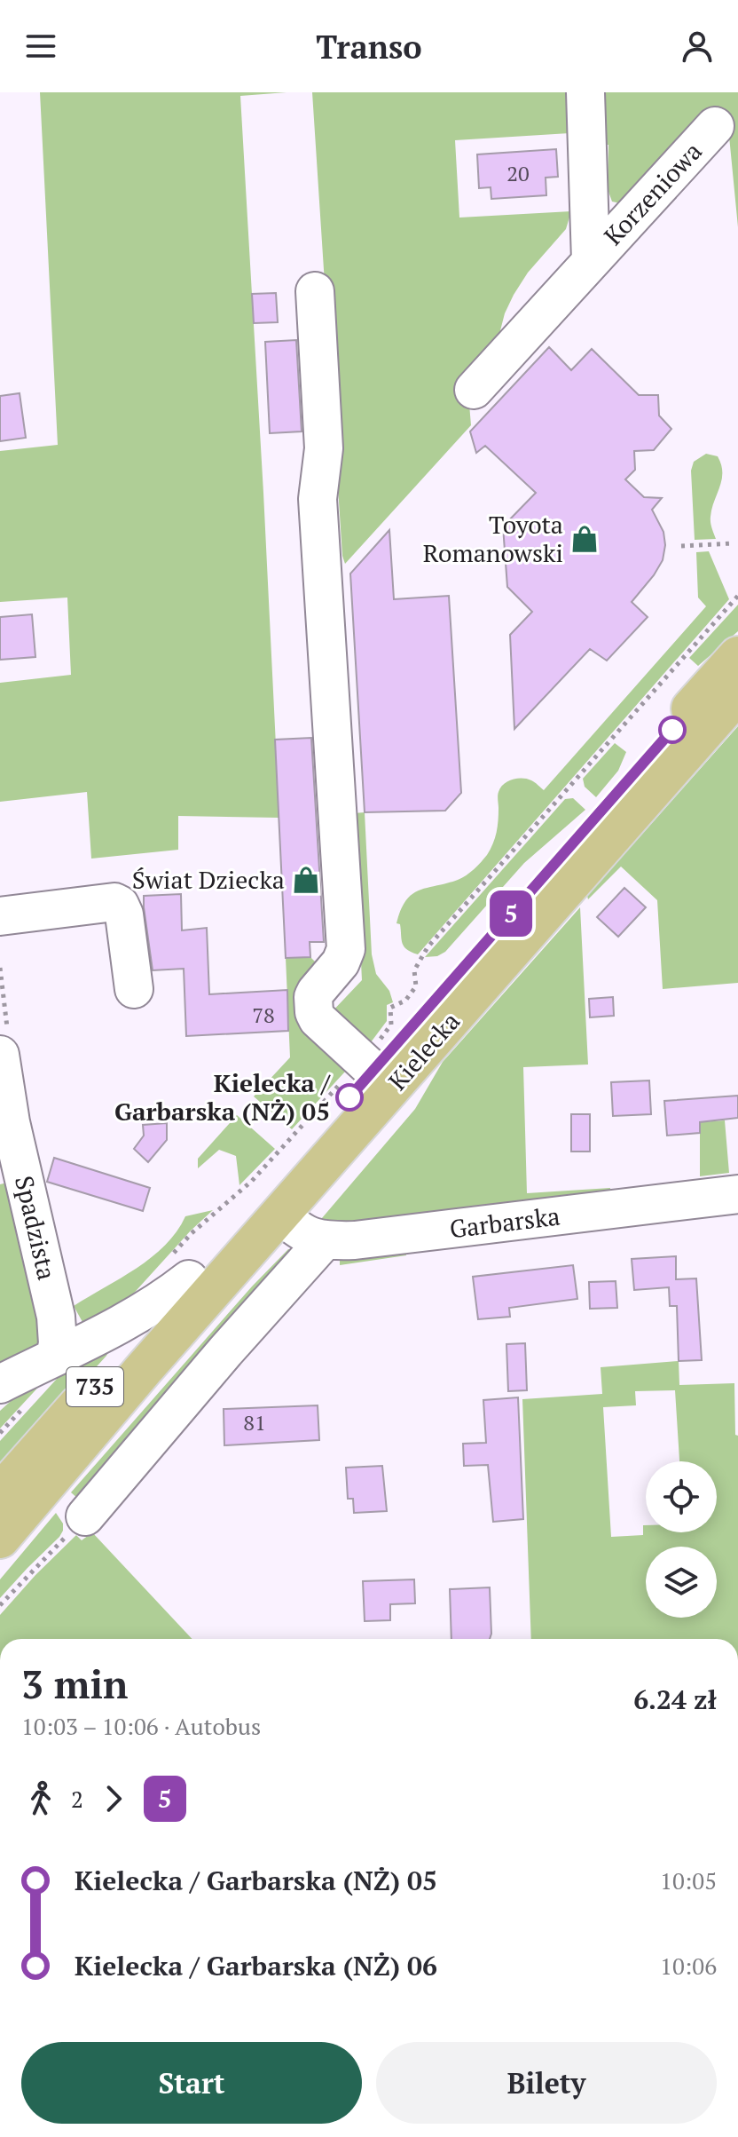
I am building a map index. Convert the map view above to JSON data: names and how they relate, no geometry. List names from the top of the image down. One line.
{"streets":{"main road":["Kielecka","735"],"street":["Korzeniowa","Garbarska","Spadzista"]},"crossings":[["Kielecka","Garbarska"]],"places":{"shop":["Toyota Romanowski","Świat Dziecka"],"other":["Kielecka / Garbarska (NŻ) 05"]},"lines":["bus line 5"],"house_numbers":["20","78","81"],"page":{"header":"Transo","on_map":"5","heading":["3 min","10:03 – 10:06 · Autobus","6.24 zł"],"legs":["2","5"],"list":[{"name":"Kielecka / Garbarska (NŻ) 05","value":"10:05"},{"name":"Kielecka / Garbarska (NŻ) 06","value":"10:06"}],"buttons":["Start","Bilety"]}}
